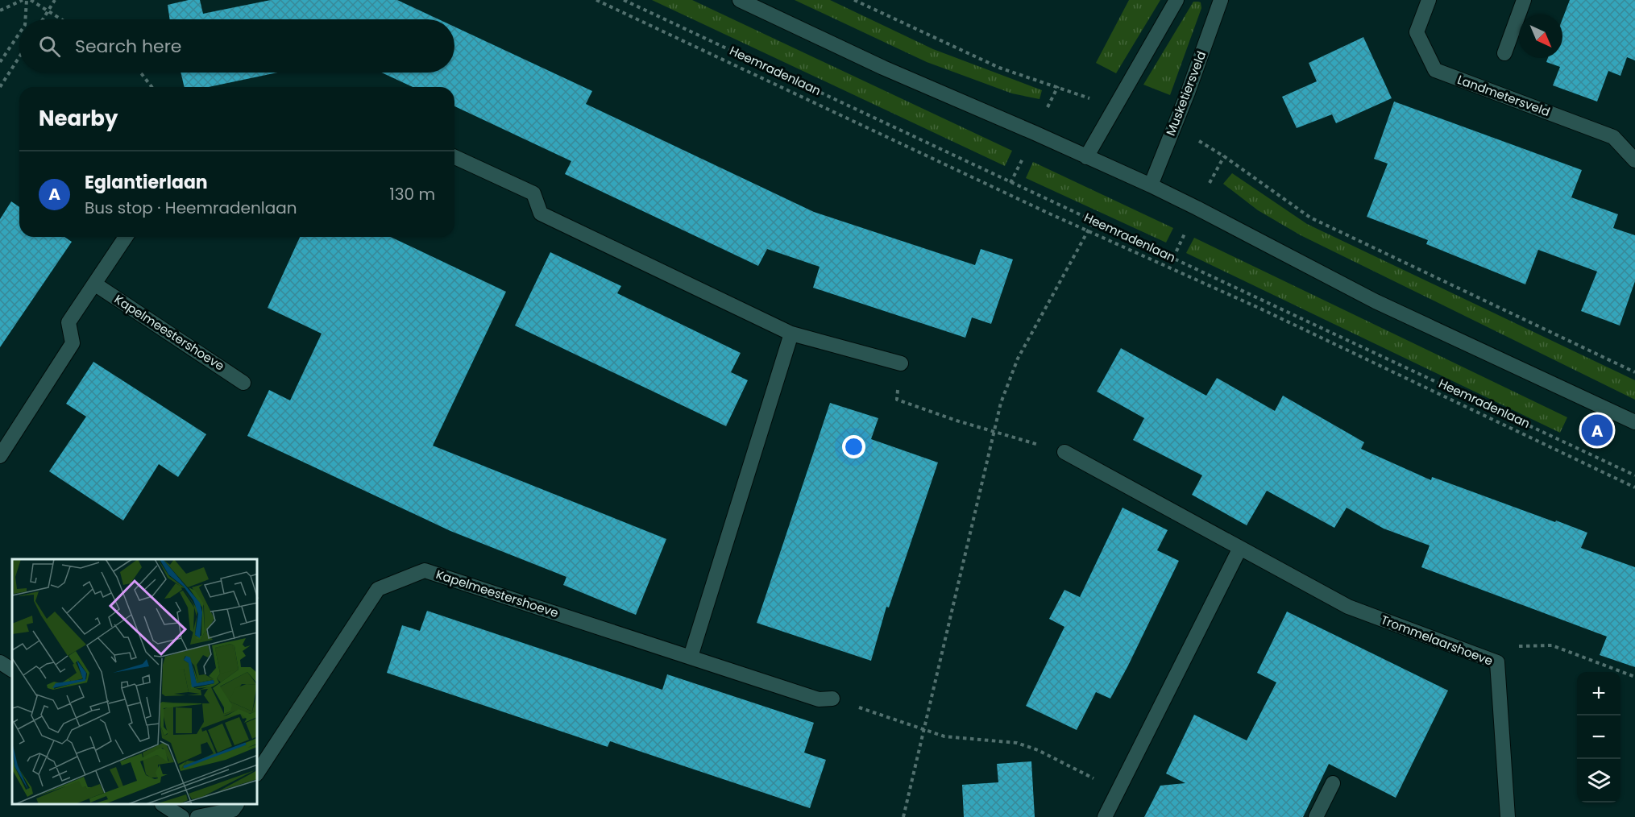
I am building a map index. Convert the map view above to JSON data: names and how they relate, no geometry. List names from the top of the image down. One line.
{"streets":{"street":["Musketiersveld","Landmetersveld","Kapelmeestershoeve","Trommelaarshoeve"],"path":["Heemradenlaan"]},"north":"bottom right","page":{"search":"Search here","heading":"Nearby","list":[{"mark":"A","name":"Eglantierlaan","note":"Bus stop · Heemradenlaan","value":"130 m"}],"pins":"A","map_buttons":["+","−"]}}
